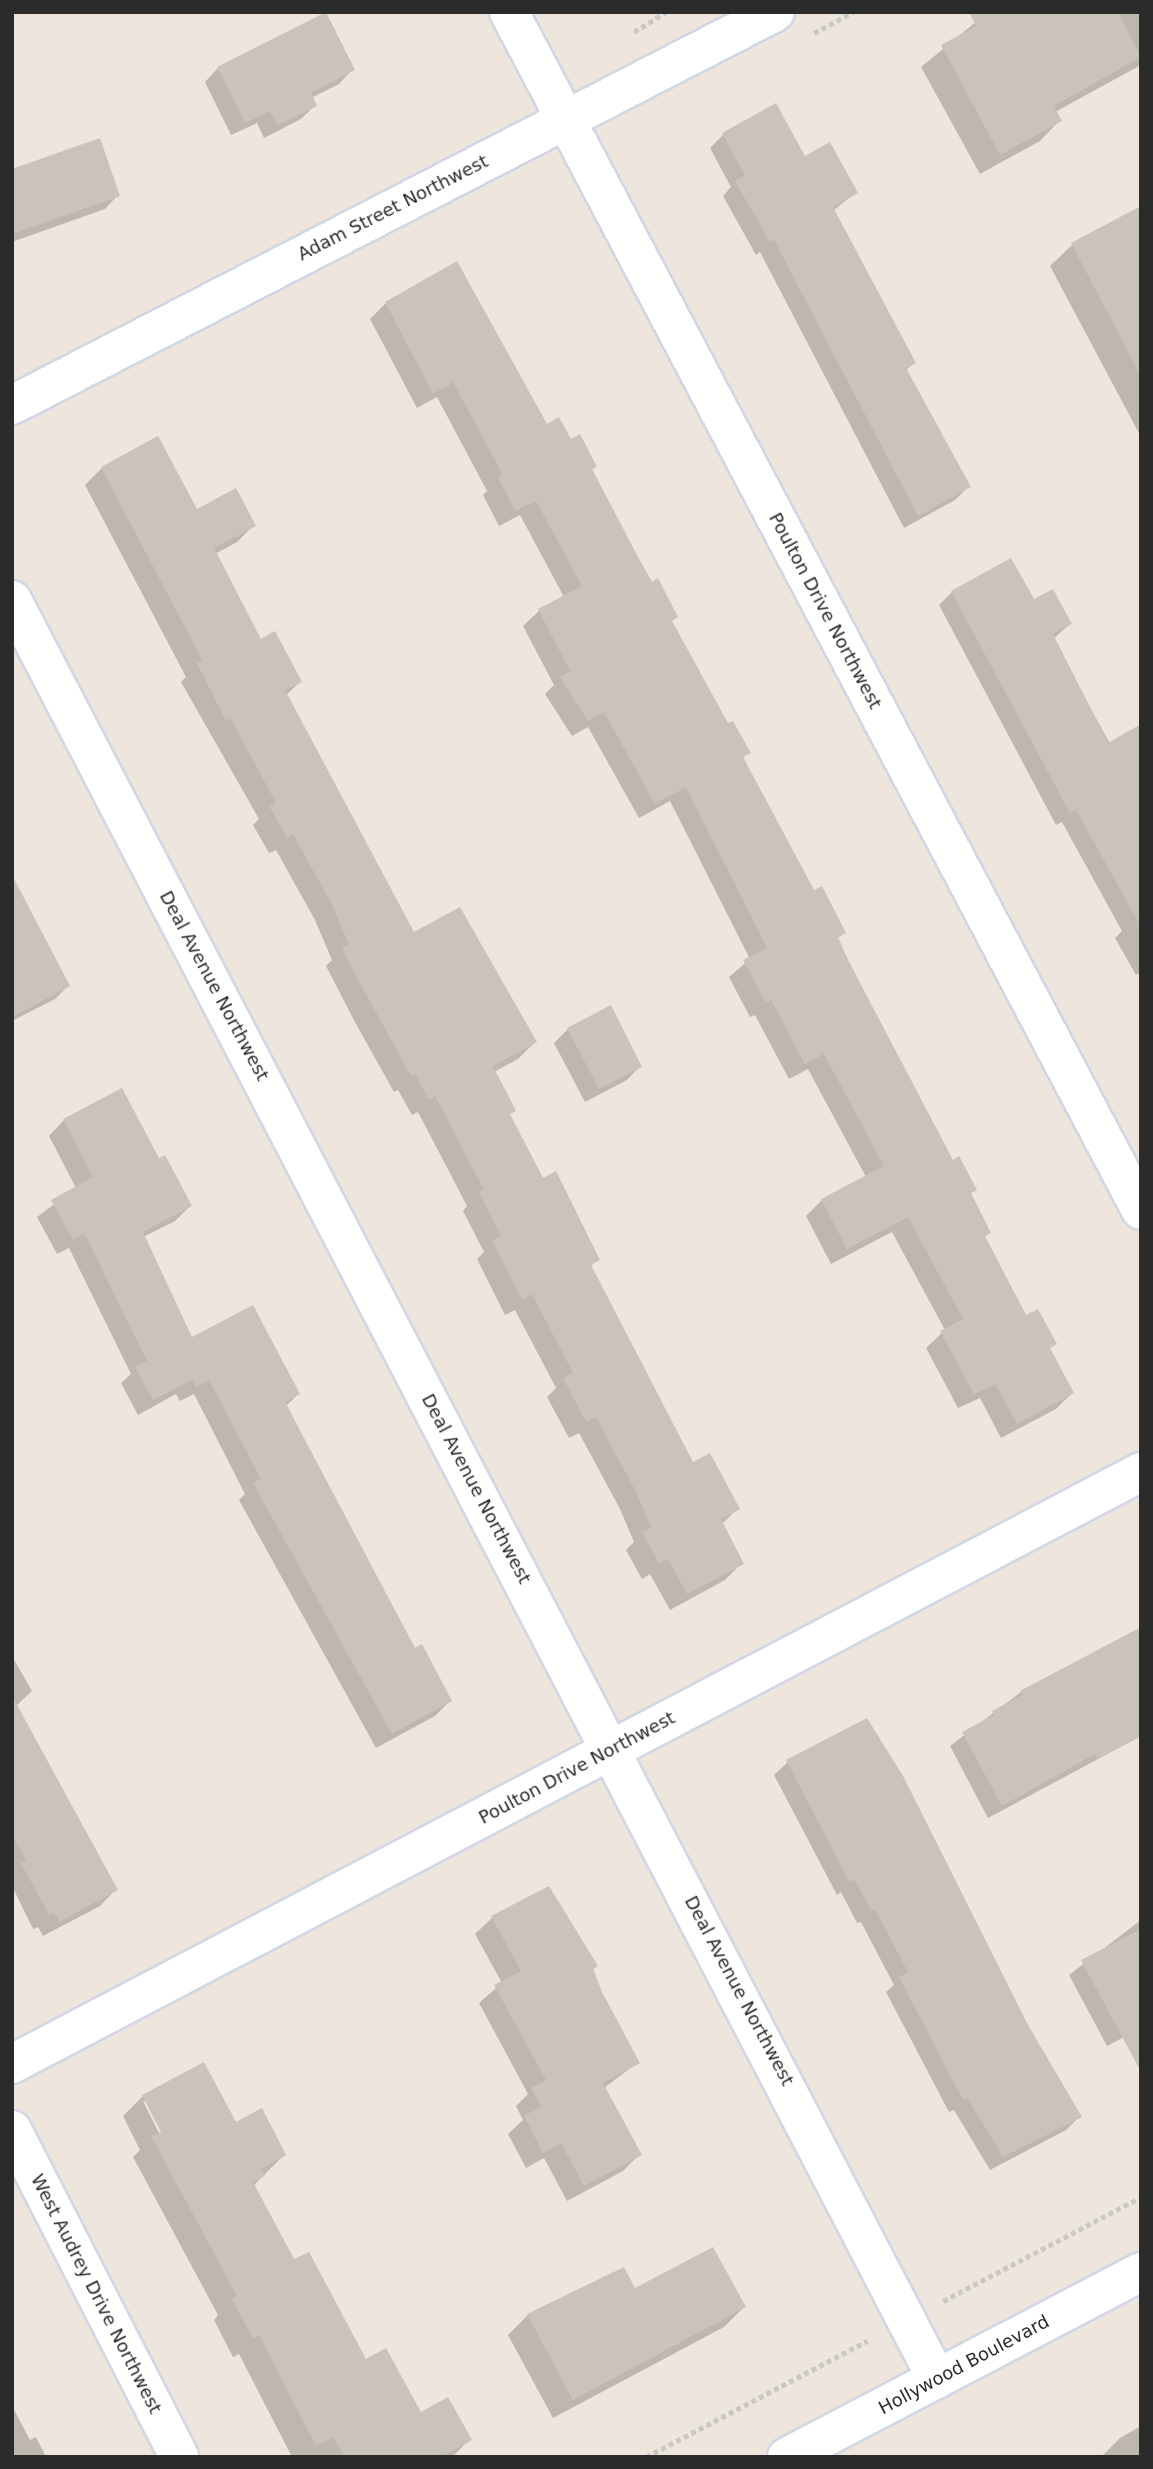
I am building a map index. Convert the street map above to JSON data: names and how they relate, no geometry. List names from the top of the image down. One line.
{"streets":{"street":["Adam Street Northwest","Poulton Drive Northwest","Deal Avenue Northwest","West Audrey Drive Northwest","Hollywood Boulevard"]},"crossings":[["Adam Street Northwest","Poulton Drive Northwest"],["Poulton Drive Northwest","Deal Avenue Northwest"],["Deal Avenue Northwest","Hollywood Boulevard"]]}
